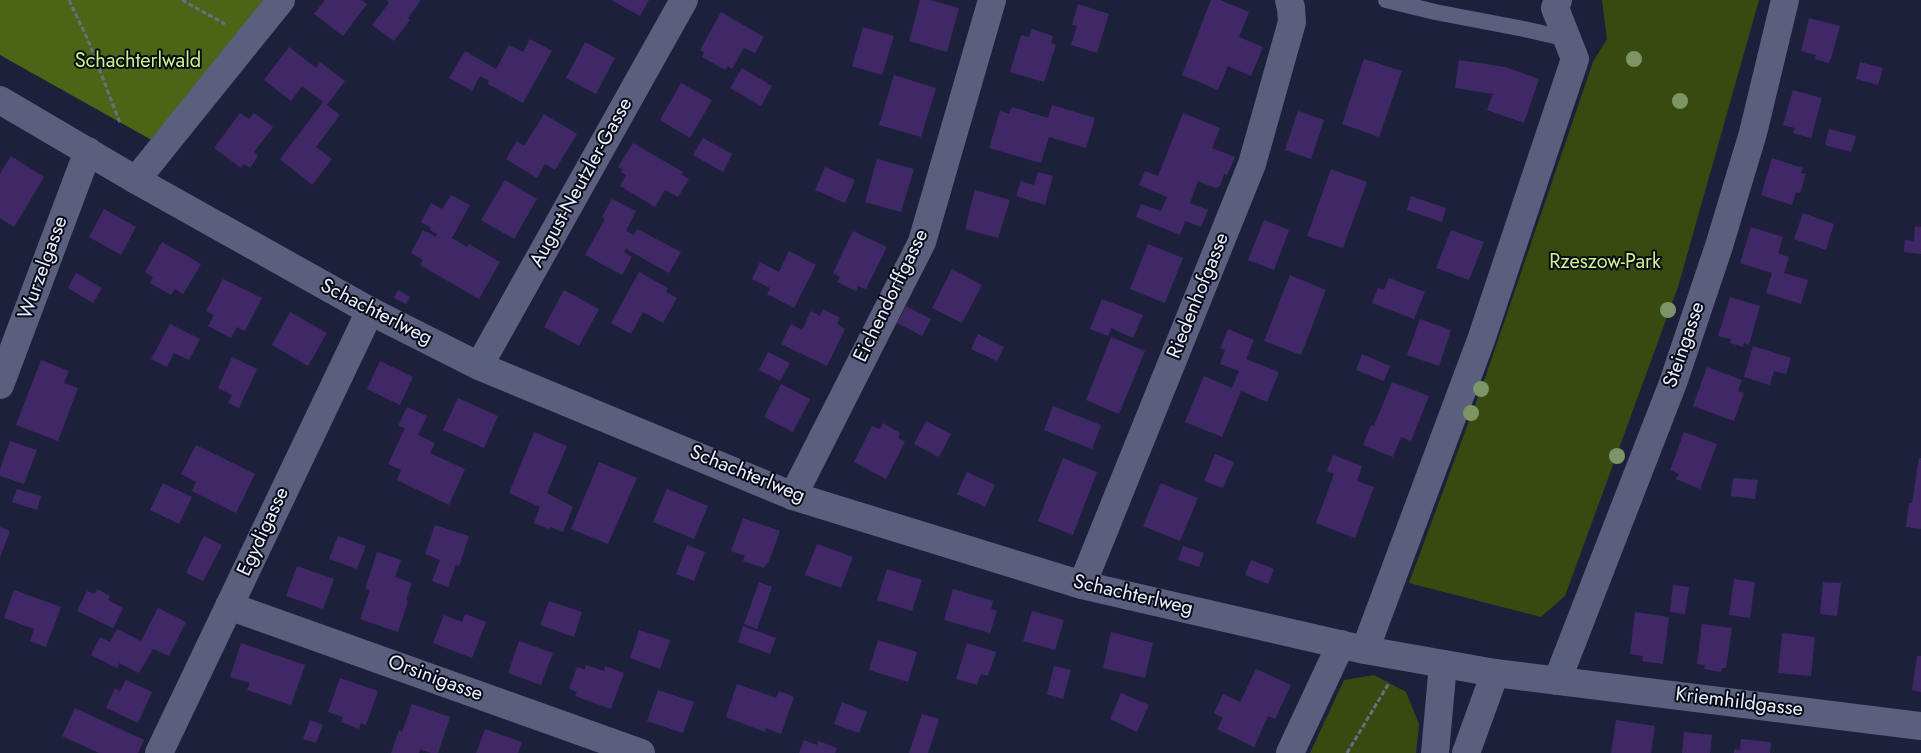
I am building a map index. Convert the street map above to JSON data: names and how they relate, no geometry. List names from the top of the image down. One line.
{"streets":{"street":["August-Neutzler-Gasse","Wurzelgasse","Eichendorffgasse","Riedenhofgasse","Schachterlweg","Steingasse","Egydigasse","Orsinigasse","Kriemhildgasse"]},"crossings":[["August-Neutzler-Gasse","Schachterlweg"],["Wurzelgasse","Schachterlweg"],["Eichendorffgasse","Schachterlweg"],["Riedenhofgasse","Schachterlweg"],["Schachterlweg","Steingasse"],["Schachterlweg","Egydigasse"],["Schachterlweg","Kriemhildgasse"],["Steingasse","Kriemhildgasse"],["Egydigasse","Orsinigasse"]],"parks":["Schachterlwald","Rzeszow-Park"]}
